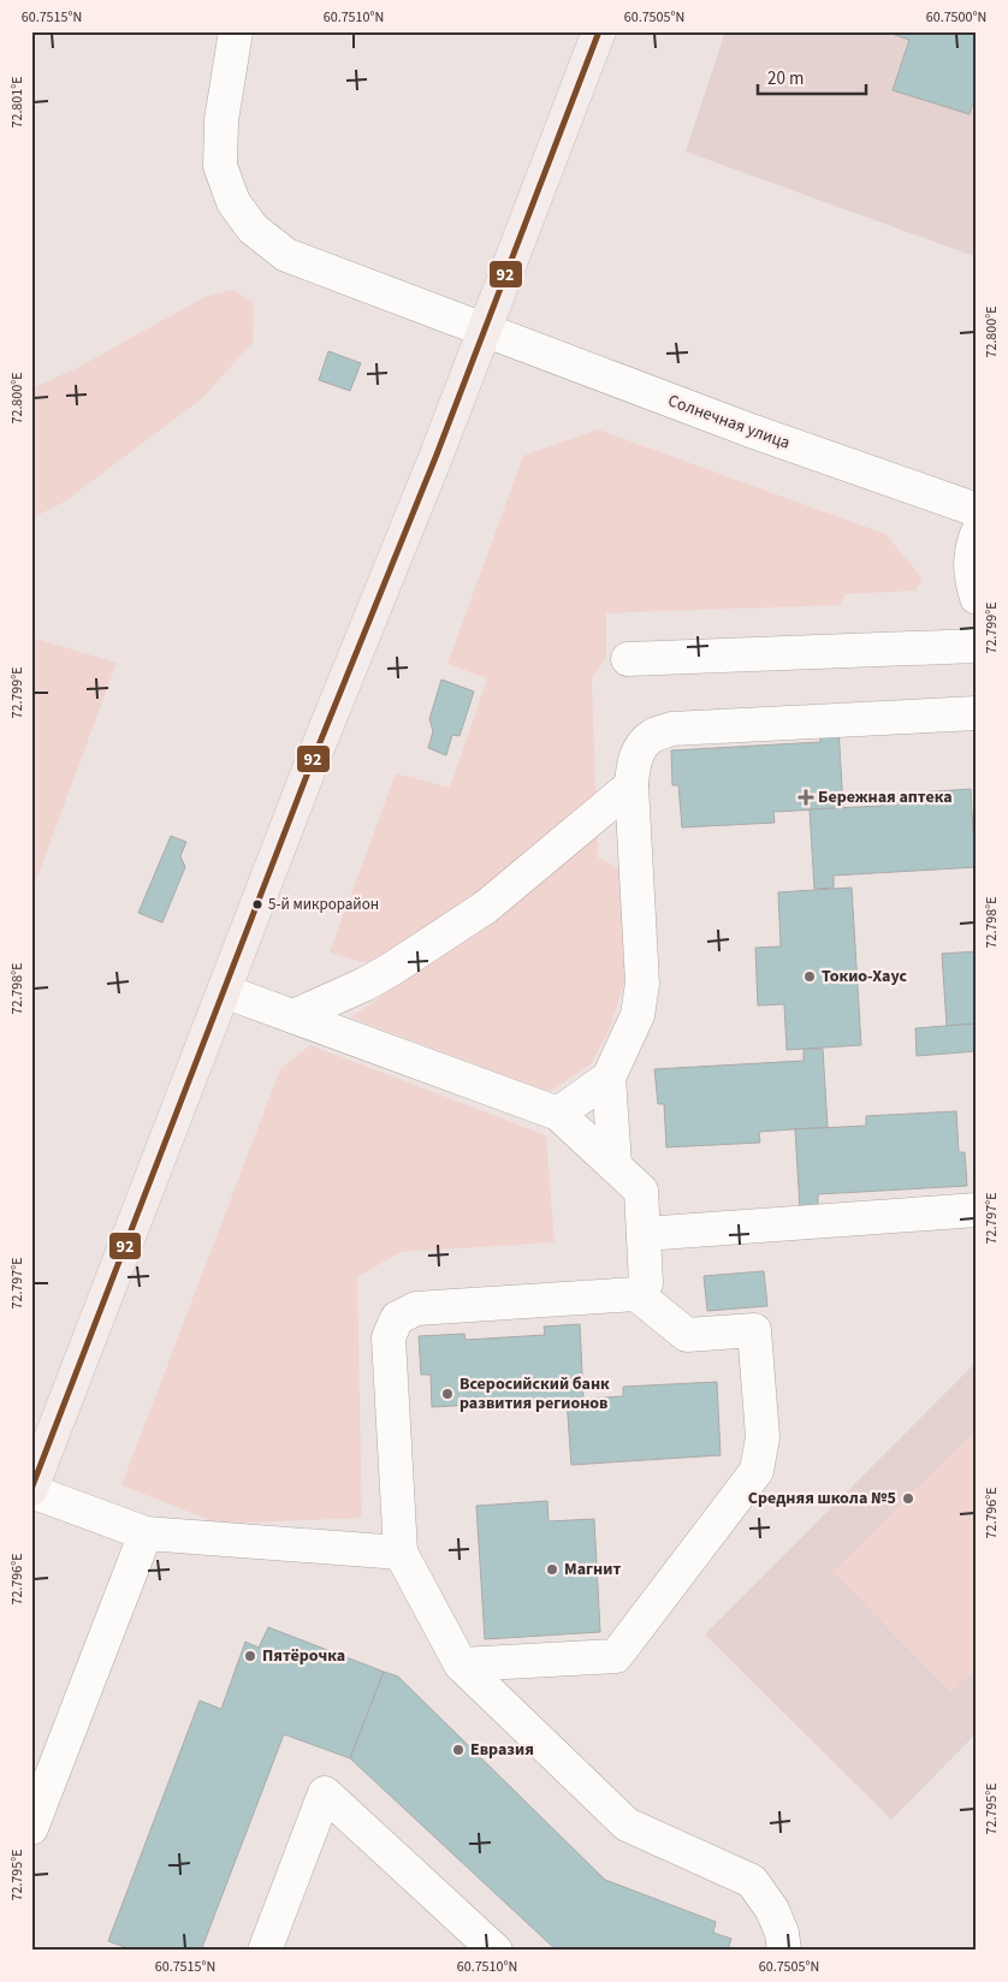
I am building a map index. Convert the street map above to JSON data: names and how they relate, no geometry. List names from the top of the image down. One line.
{"streets":{"street":["Солнечная улица"]},"places":{"health":["Бережная аптека"],"other":["5-й микрорайон","Токио-Хаус","Всеросийский банк развития регионов","Средняя школа №5","Магнит","Пятёрочка","Евразия"]},"lines":["transit line 92"],"scale_bar":"20 m","coordinates":["60.7515°N","60.7510°N","60.7505°N","60.7500°N","72.801°E","72.800°E","72.799°E","72.798°E","72.797°E","72.796°E","72.795°E"]}
